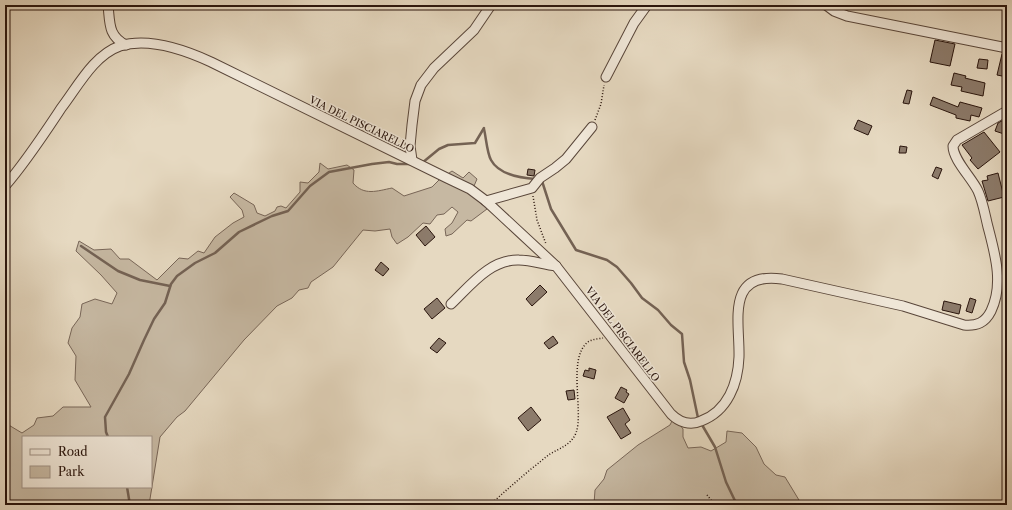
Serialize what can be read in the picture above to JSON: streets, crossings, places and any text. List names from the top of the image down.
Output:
{
  "streets": {
    "street": ["VIA DEL PISCIARELLO"]
  },
  "legend": ["Road", "Park"]
}
